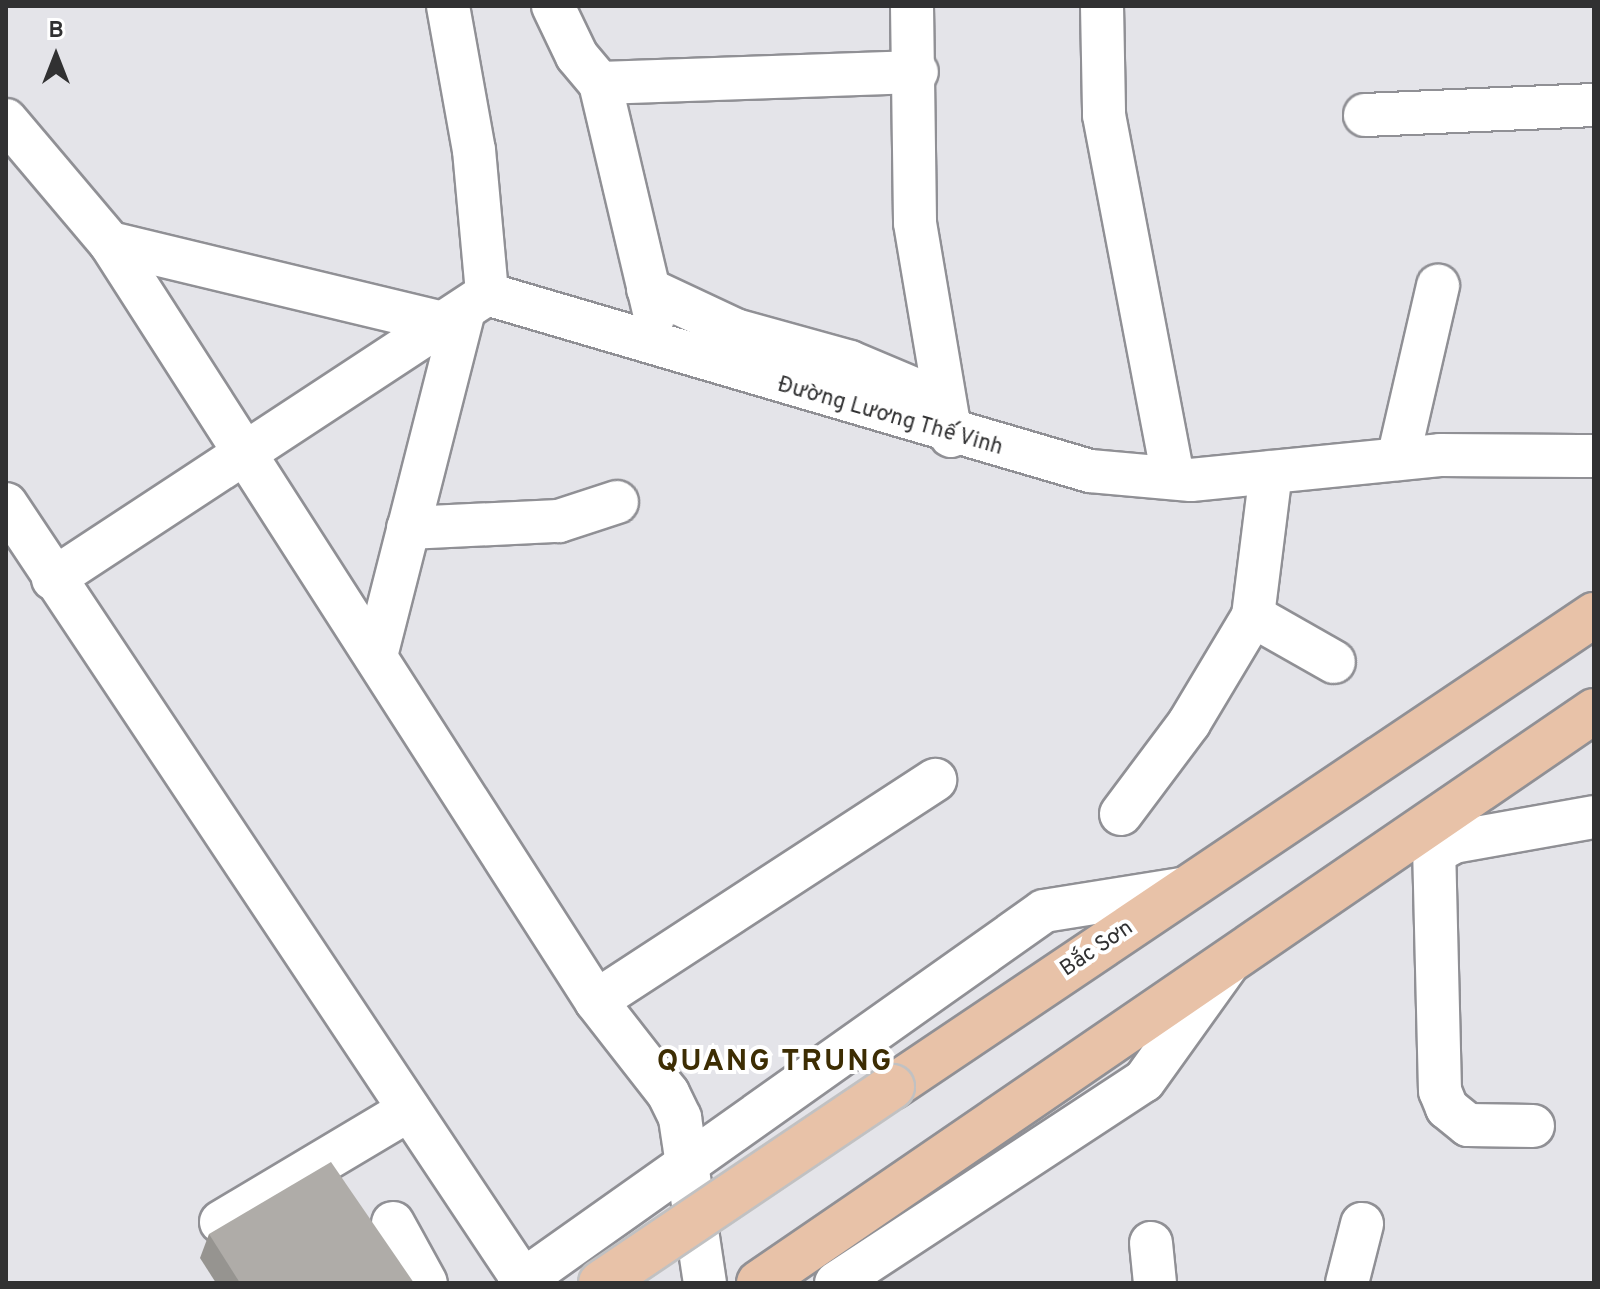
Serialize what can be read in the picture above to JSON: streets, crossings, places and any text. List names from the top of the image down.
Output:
{
  "streets": {
    "main road": ["Bắc Sơn"],
    "street": ["Đường Lương Thế Vinh"]
  },
  "districts": ["QUANG TRUNG"],
  "north": "top"
}
